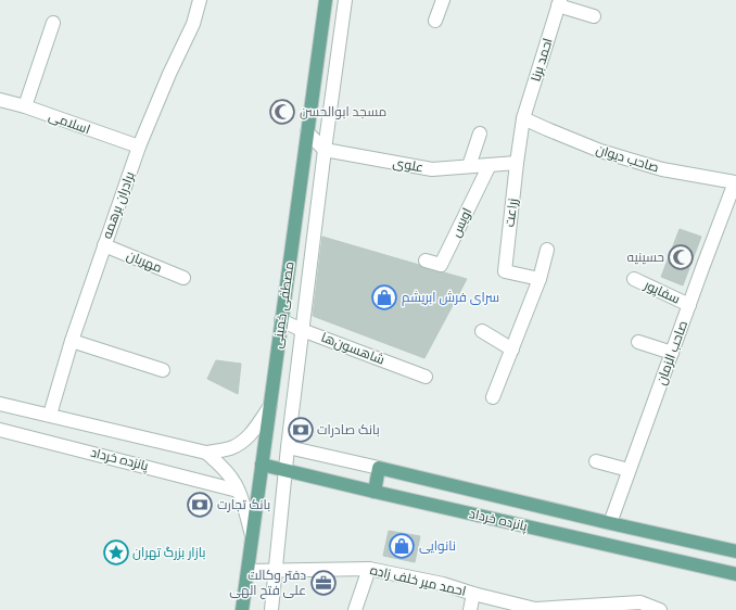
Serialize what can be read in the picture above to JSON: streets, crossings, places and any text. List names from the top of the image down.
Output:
{
  "streets": {
    "main road": ["مصطفی خمینی", "پانزده خرداد"],
    "street": [
      "احمد برنا",
      "اسلامی",
      "صاحب دیوان",
      "علوی",
      "برادران برهمه",
      "زراعت",
      "اویس",
      "مهربان",
      "سفاپور",
      "شاهسون‌ها",
      "صاحب الزمان",
      "احمد میر خلف زاده"
    ]
  },
  "crossings": [
    ["احمد برنا", "صاحب دیوان"],
    ["احمد برنا", "زراعت"],
    ["اسلامی", "برادران برهمه"],
    ["صاحب دیوان", "زراعت"],
    ["صاحب دیوان", "صاحب الزمان"],
    ["علوی", "زراعت"],
    ["علوی", "اویس"],
    ["برادران برهمه", "مهربان"],
    ["برادران برهمه", "پانزده خرداد"],
    ["سفاپور", "صاحب الزمان"],
    ["مصطفی خمینی", "شاهسون‌ها"],
    ["مصطفی خمینی", "پانزده خرداد"],
    ["مصطفی خمینی", "احمد میر خلف زاده"],
    ["صاحب الزمان", "پانزده خرداد"]
  ],
  "places": {
    "mosque": ["مسجد ابوالحسن", "حسینیه"],
    "shop": ["سرای فرش ابریشم", "نانوایی"],
    "bank": ["بانک صادرات", "بانک تجارت"],
    "place": ["بازار بزرگ تهران"],
    "office": ["دفتر وکالت علی فتح الهی"]
  }
}
